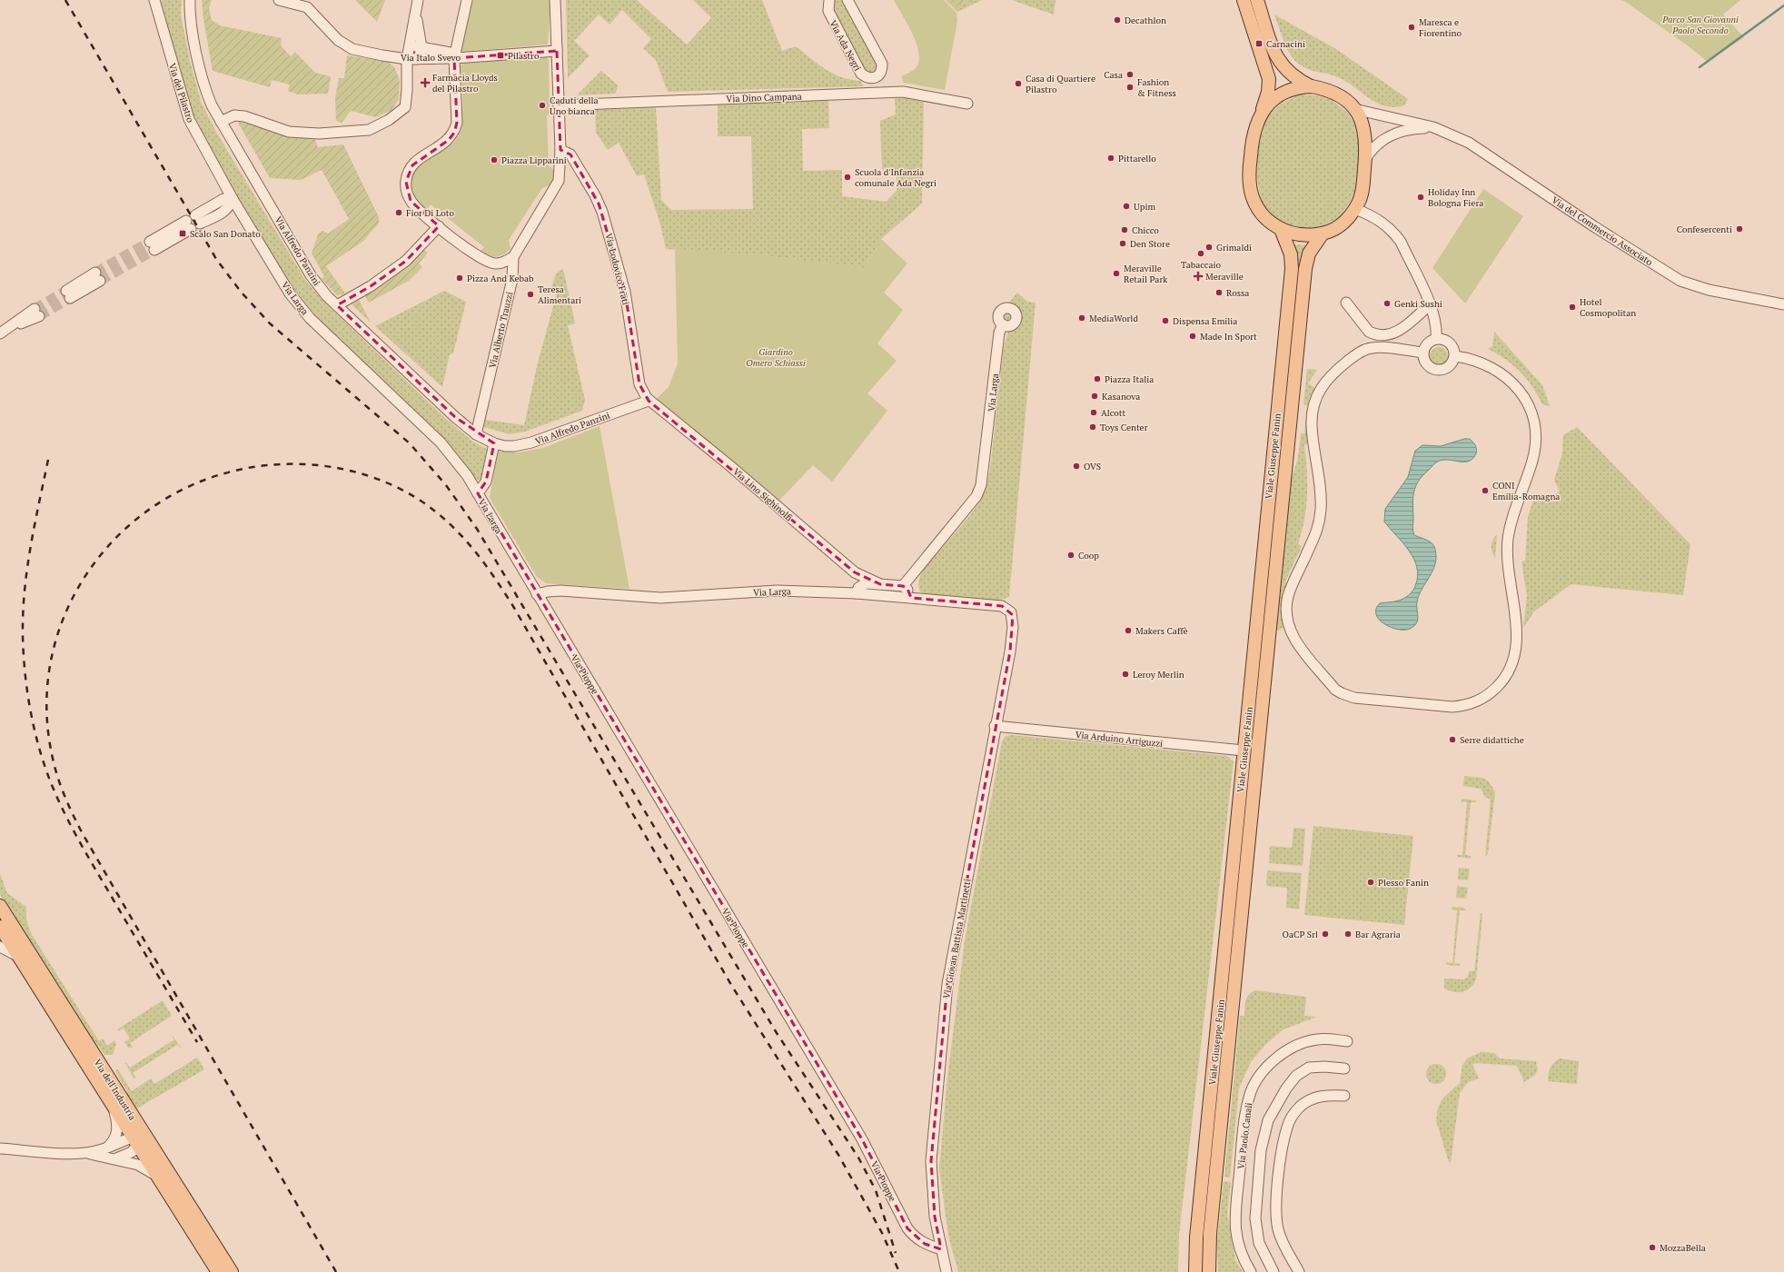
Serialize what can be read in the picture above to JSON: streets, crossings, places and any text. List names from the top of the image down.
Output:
{
  "streets": {
    "main road": ["Viale Giuseppe Fanin", "Via dell'Industria"],
    "street": [
      "Via Ada Negri",
      "Via Italo Svevo",
      "Via del Pilastro",
      "Via Dino Campana",
      "Via del Commercio Associato",
      "Via Alfredo Panzini",
      "Via Lodovico Frati",
      "Via Larga",
      "Via Alberto Trauzzi",
      "Via Lino Sighinolfi",
      "Via Pioppe",
      "Via Arduino Arriguzzi",
      "Via Giovan Battista Martinetti",
      "Via Paolo Canali"
    ]
  },
  "crossings": [
    ["Via Italo Svevo", "Via Alberto Trauzzi"],
    ["Via del Pilastro", "Via Larga"],
    ["Via Dino Campana", "Via Alberto Trauzzi"],
    ["Via Alfredo Panzini", "Via Lodovico Frati"],
    ["Via Alfredo Panzini", "Via Alberto Trauzzi"],
    ["Via Alfredo Panzini", "Via Lino Sighinolfi"],
    ["Via Lodovico Frati", "Via Alberto Trauzzi"],
    ["Via Lodovico Frati", "Via Lino Sighinolfi"],
    ["Via Larga", "Via Pioppe"],
    ["Via Larga", "Via Giovan Battista Martinetti"],
    ["Viale Giuseppe Fanin", "Via Arduino Arriguzzi"],
    ["Via Pioppe", "Via Giovan Battista Martinetti"],
    ["Via Arduino Arriguzzi", "Via Giovan Battista Martinetti"]
  ],
  "parks": ["Parco San Giovanni Paolo Secondo", "Giardino Omero Schiassi"],
  "places": {
    "other": [
      "Decathlon",
      "Maresca e Fiorentino",
      "Casa",
      "Casa di Quartiere Pilastro",
      "Fashion & Fitness",
      "Caduti della Uno bianca",
      "Pittarello",
      "Piazza Lipparini",
      "Scuola d'Infanzia comunale Ada Negri",
      "Holiday Inn Bologna Fiera",
      "Upim",
      "Fior Di Loto",
      "Confesercenti",
      "Chicco",
      "Den Store",
      "Grimaldi",
      "Tabaccaio",
      "Meraville Retail Park",
      "Pizza And Kebab",
      "Rossa",
      "Teresa Alimentari",
      "Genki Sushi",
      "Hotel Cosmopolitan",
      "MediaWorld",
      "Dispensa Emilia",
      "Made In Sport",
      "Piazza Italia",
      "Kasanova",
      "Alcott",
      "Toys Center",
      "OVS",
      "CONI Emilia-Romagna",
      "Coop",
      "Makers Caffè",
      "Leroy Merlin",
      "Serre didattiche",
      "Plesso Fanin",
      "OaCP Srl",
      "Bar Agraria",
      "MozzaBella"
    ],
    "transit": ["Carnacini", "Pilastro", "Scalo San Donato"],
    "health": ["Farmacia Lloyds del Pilastro", "Meraville"]
  }
}
